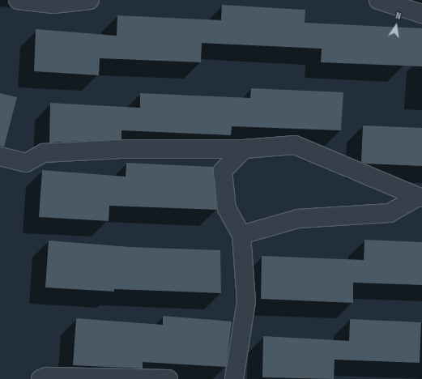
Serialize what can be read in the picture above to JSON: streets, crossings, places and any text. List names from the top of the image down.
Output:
{
  "north": "top"
}
